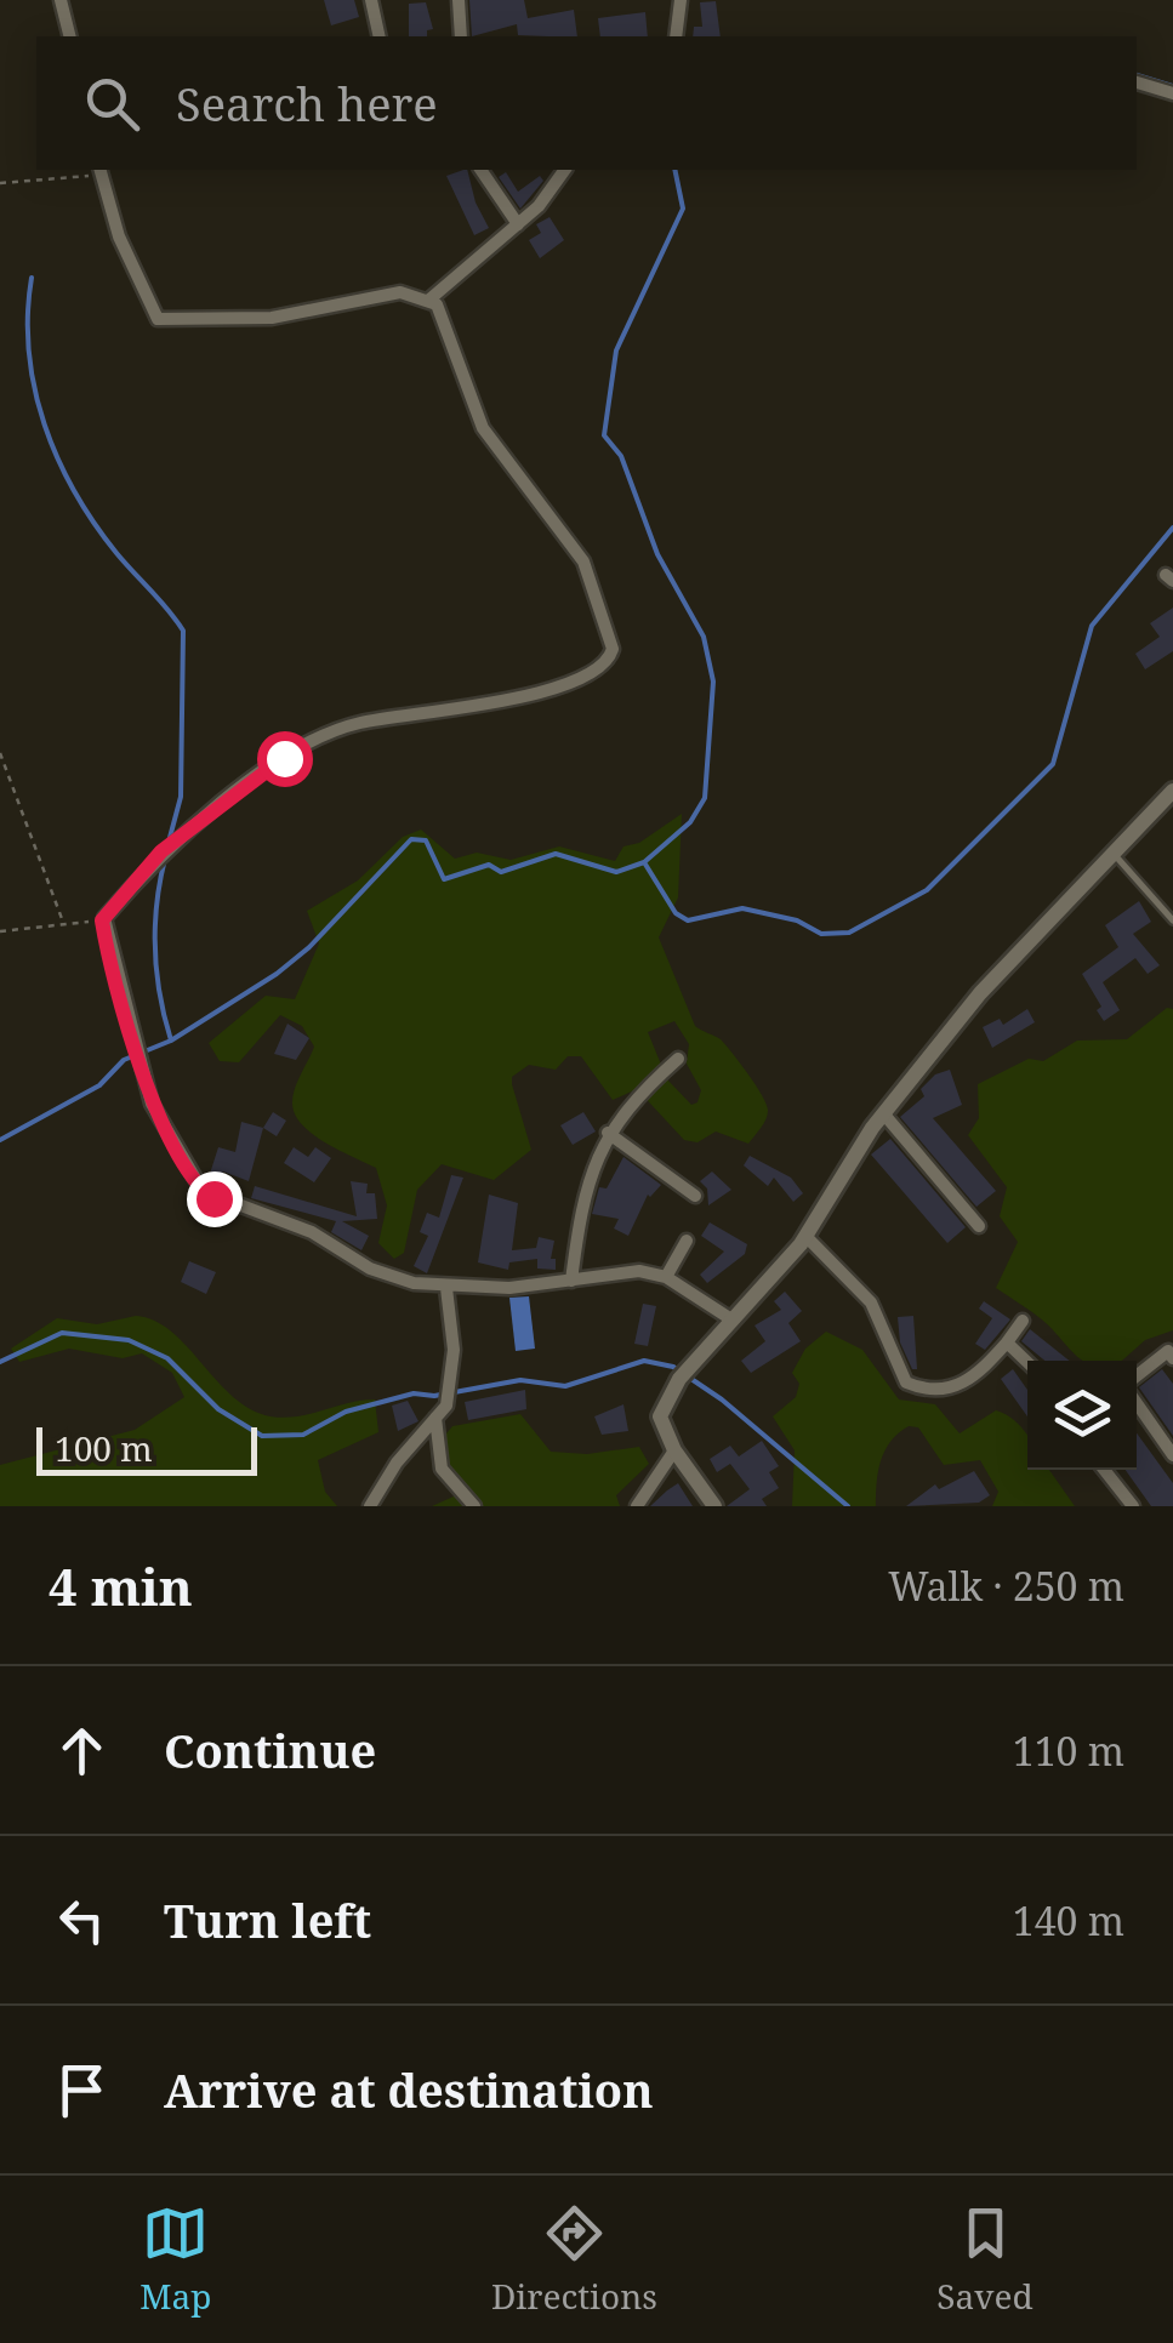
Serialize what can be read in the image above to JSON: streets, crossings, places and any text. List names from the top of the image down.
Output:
{
  "scale_bar": "100 m",
  "page": {
    "search": "Search here",
    "scale": "100 m",
    "heading": ["4 min", "Walk · 250 m"],
    "list": [
      ["Continue", "110 m"],
      ["Turn left", "140 m"],
      "Arrive at destination"
    ],
    "nav": ["Map", "Directions", "Saved"]
  }
}
